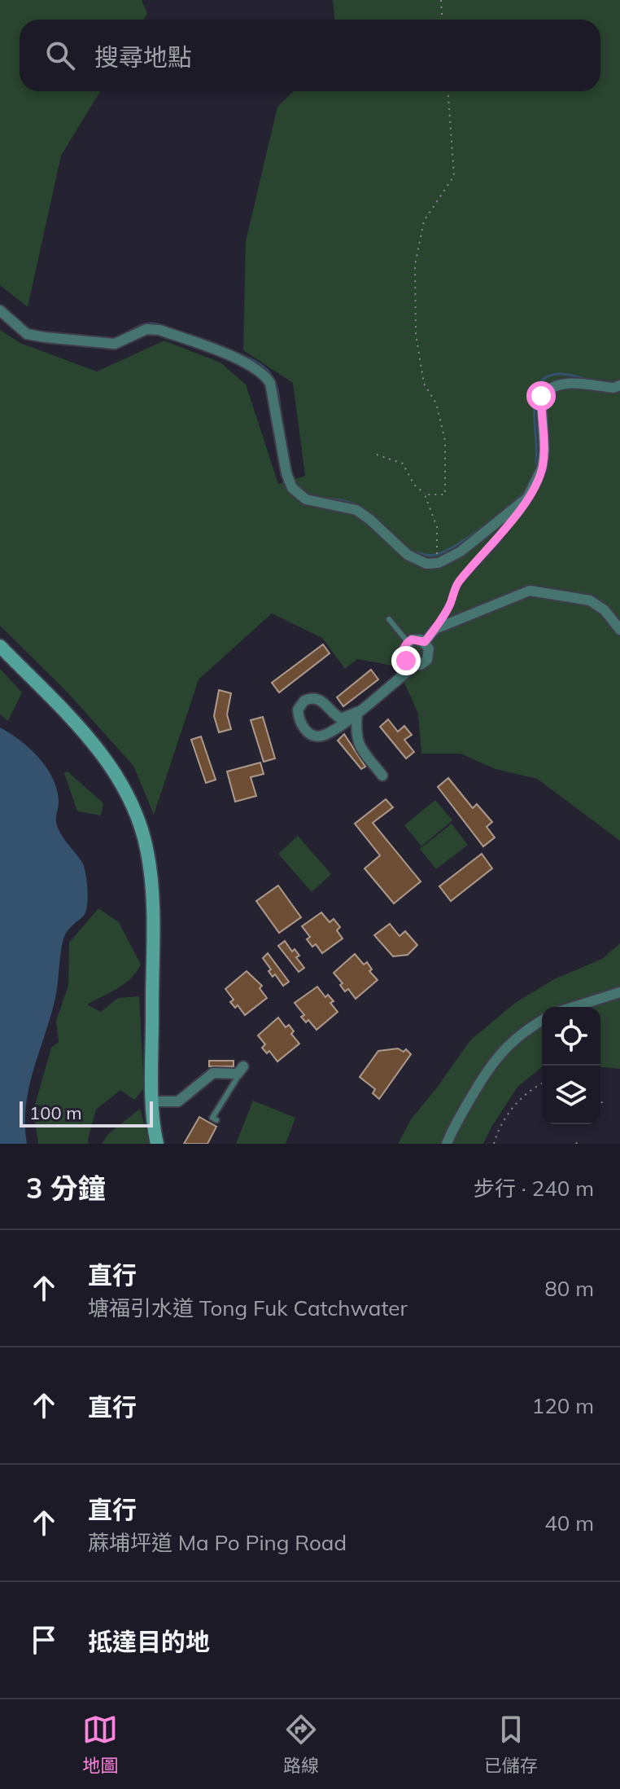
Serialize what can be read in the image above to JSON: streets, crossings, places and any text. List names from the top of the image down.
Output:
{
  "scale_bar": "100 m",
  "page": {
    "search": "搜尋地點",
    "scale": "100 m",
    "heading": ["3 分鐘", "步行 · 240 m"],
    "list": [
      ["直行", "塘福引水道 Tong Fuk Catchwater", "80 m"],
      ["直行", "120 m"],
      ["直行", "蔴埔坪道 Ma Po Ping Road", "40 m"],
      "抵達目的地"
    ],
    "nav": ["地圖", "路線", "已儲存"]
  }
}
